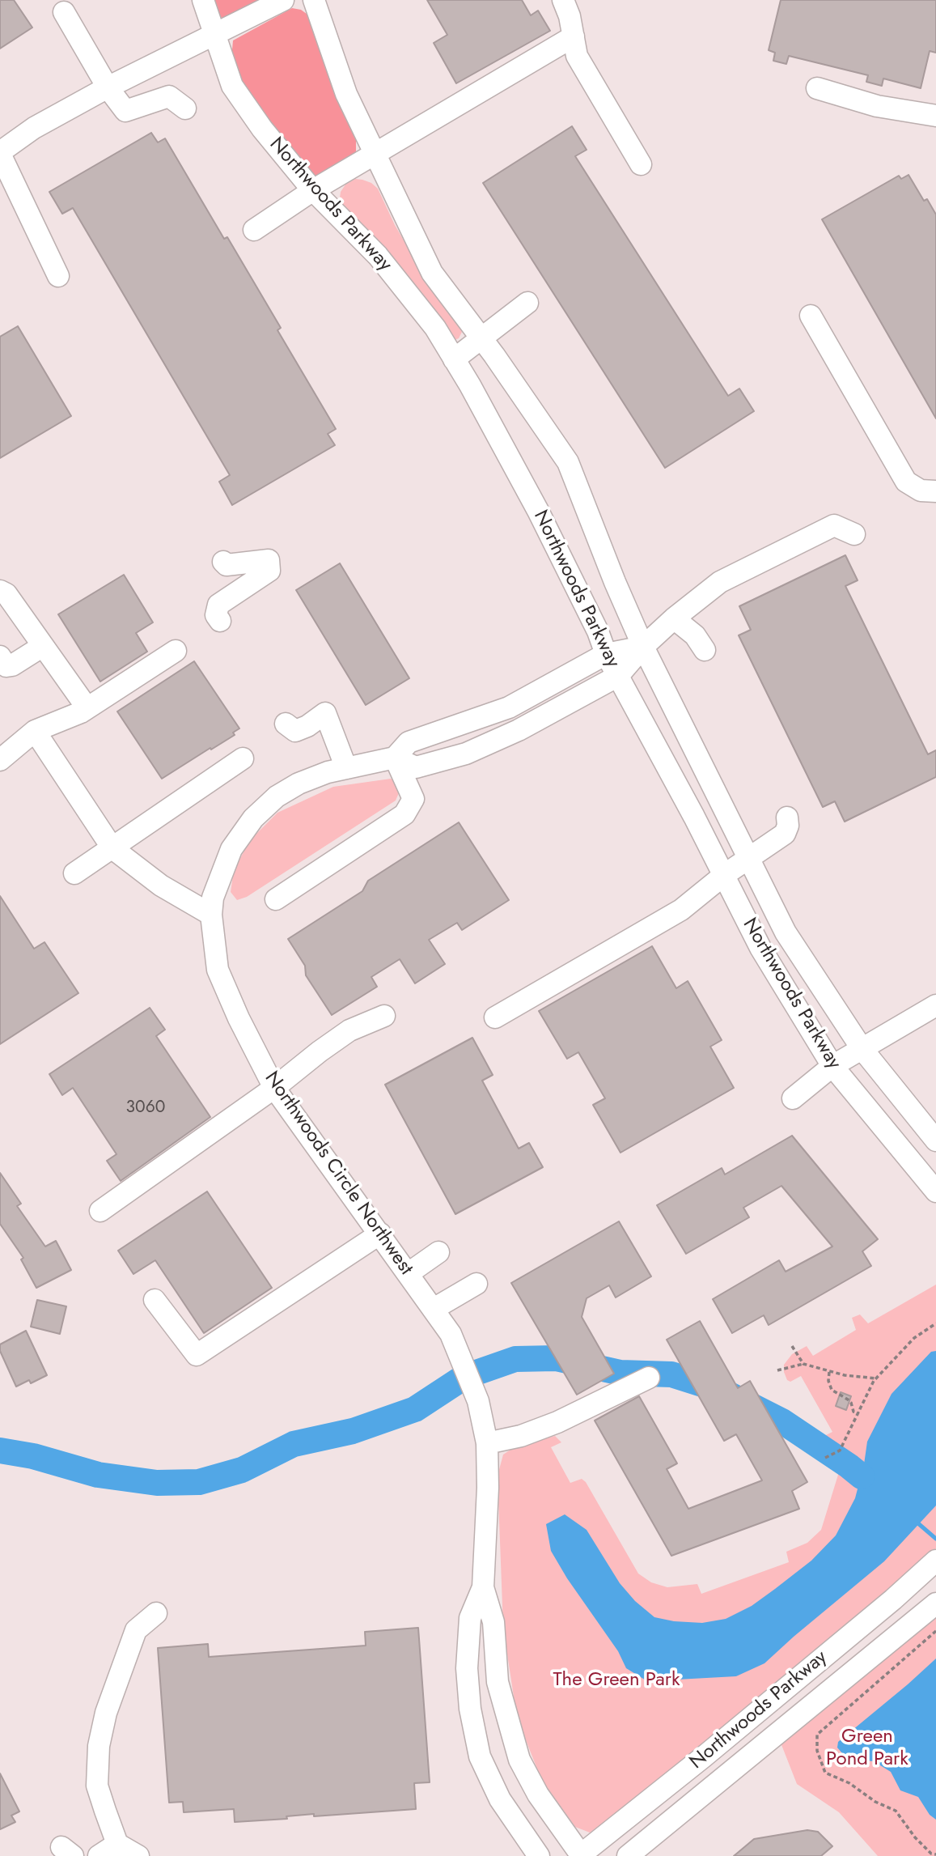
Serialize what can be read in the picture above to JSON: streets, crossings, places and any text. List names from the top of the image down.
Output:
{
  "streets": {
    "street": ["Northwoods Parkway", "Northwoods Circle Northwest"]
  },
  "crossings": [
    ["Northwoods Parkway", "Northwoods Circle Northwest"]
  ],
  "parks": ["The Green Park", "Green Pond Park"],
  "house_numbers": ["3060"]
}
